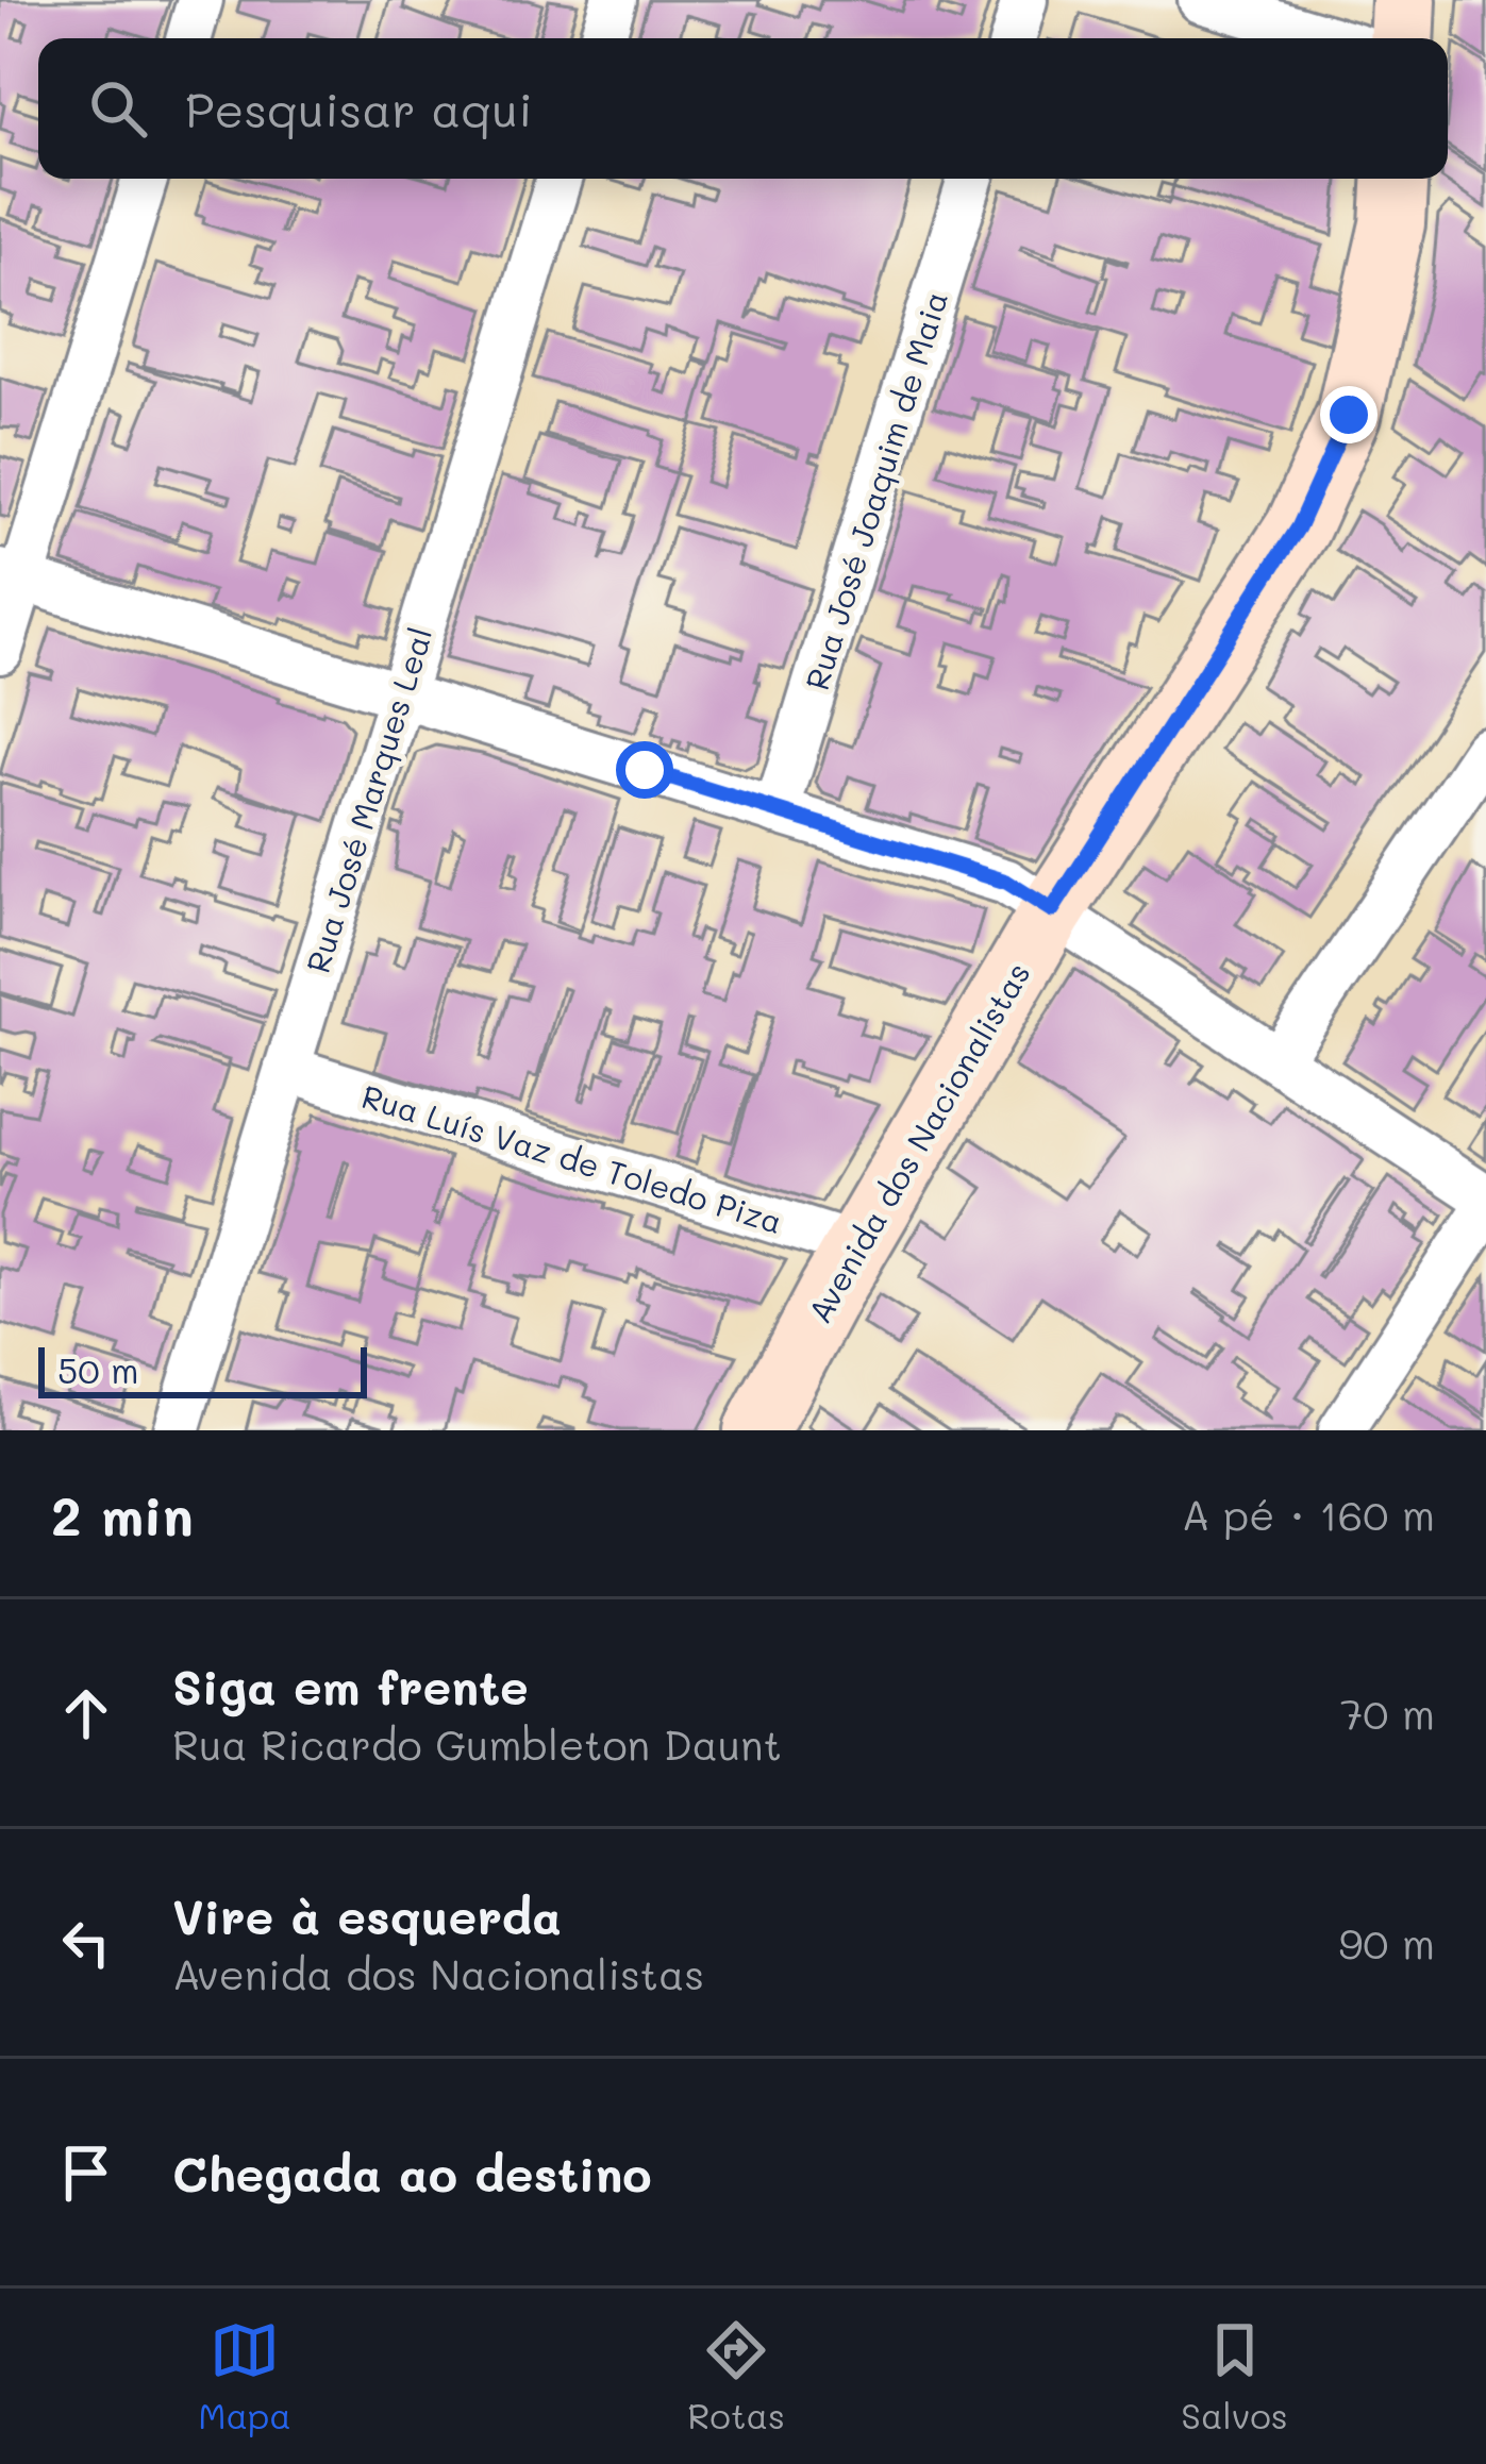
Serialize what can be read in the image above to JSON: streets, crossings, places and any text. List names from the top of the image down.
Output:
{
  "streets": {
    "main road": ["Avenida dos Nacionalistas"],
    "street": ["Rua José Joaquim de Maia", "Rua José Marques Leal", "Rua Luís Vaz de Toledo Piza"]
  },
  "crossings": [
    ["Rua José Marques Leal", "Rua Luís Vaz de Toledo Piza"],
    ["Avenida dos Nacionalistas", "Rua Luís Vaz de Toledo Piza"]
  ],
  "scale_bar": "50 m",
  "page": {
    "search": "Pesquisar aqui",
    "scale": "50 m",
    "heading": ["2 min", "A pé · 160 m"],
    "list": [
      ["Siga em frente", "Rua Ricardo Gumbleton Daunt", "70 m"],
      ["Vire à esquerda", "Avenida dos Nacionalistas", "90 m"],
      "Chegada ao destino"
    ],
    "nav": ["Mapa", "Rotas", "Salvos"]
  }
}
